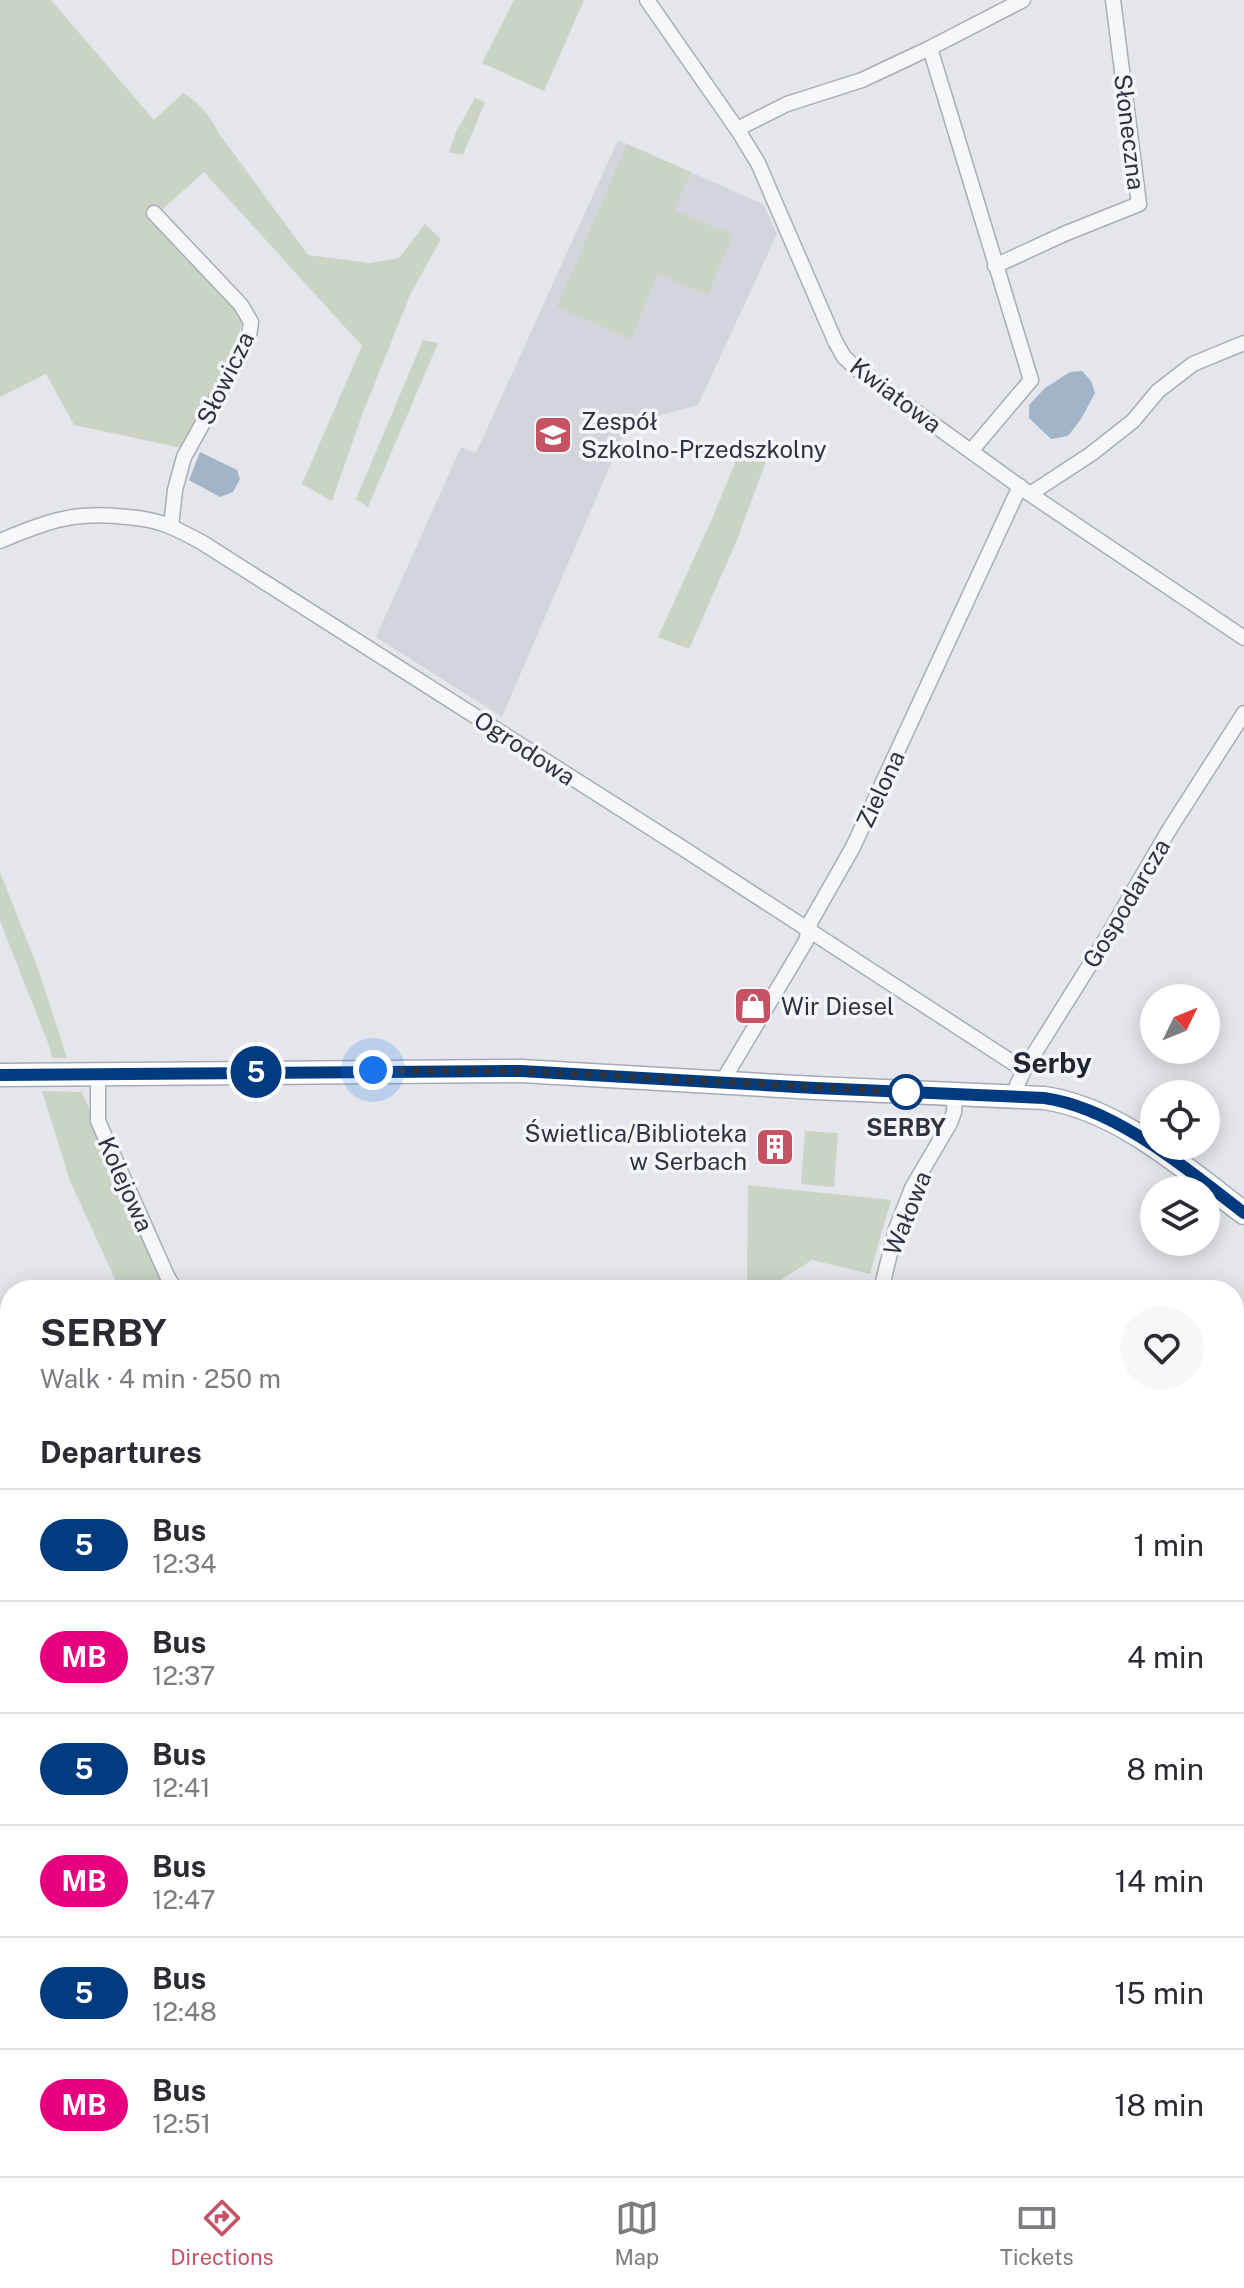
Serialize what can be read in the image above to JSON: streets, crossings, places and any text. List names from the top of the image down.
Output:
{
  "streets": {
    "street": [
      "Słoneczna",
      "Słowicza",
      "Kwiatowa",
      "Ogrodowa",
      "Zielona",
      "Gospodarcza",
      "Kolejowa",
      "Wałowa"
    ]
  },
  "crossings": [
    ["Słowicza", "Ogrodowa"],
    ["Kwiatowa", "Zielona"],
    ["Ogrodowa", "Zielona"],
    ["Ogrodowa", "Gospodarcza"]
  ],
  "districts": ["Serby"],
  "places": {
    "school or university": ["Zespół Szkolno-Przedszkolny"],
    "shop": ["Wir Diesel"],
    "other": ["SERBY"],
    "building": ["Świetlica/Biblioteka w Serbach"]
  },
  "lines": ["bus line 5"],
  "north": "top right",
  "page": {
    "on_map": "5",
    "heading": [
      ["SERBY", "Walk · 4 min · 250 m"],
      "Departures"
    ],
    "list": [
      {
        "mark": "5",
        "name": "Bus",
        "note": "12:34",
        "value": "1 min"
      },
      {
        "mark": "MB",
        "name": "Bus",
        "note": "12:37",
        "value": "4 min"
      },
      {
        "mark": "5",
        "name": "Bus",
        "note": "12:41",
        "value": "8 min"
      },
      {
        "mark": "MB",
        "name": "Bus",
        "note": "12:47",
        "value": "14 min"
      },
      {
        "mark": "5",
        "name": "Bus",
        "note": "12:48",
        "value": "15 min"
      },
      {
        "mark": "MB",
        "name": "Bus",
        "note": "12:51",
        "value": "18 min"
      }
    ],
    "tabs": ["Directions", "Map", "Tickets"]
  }
}
